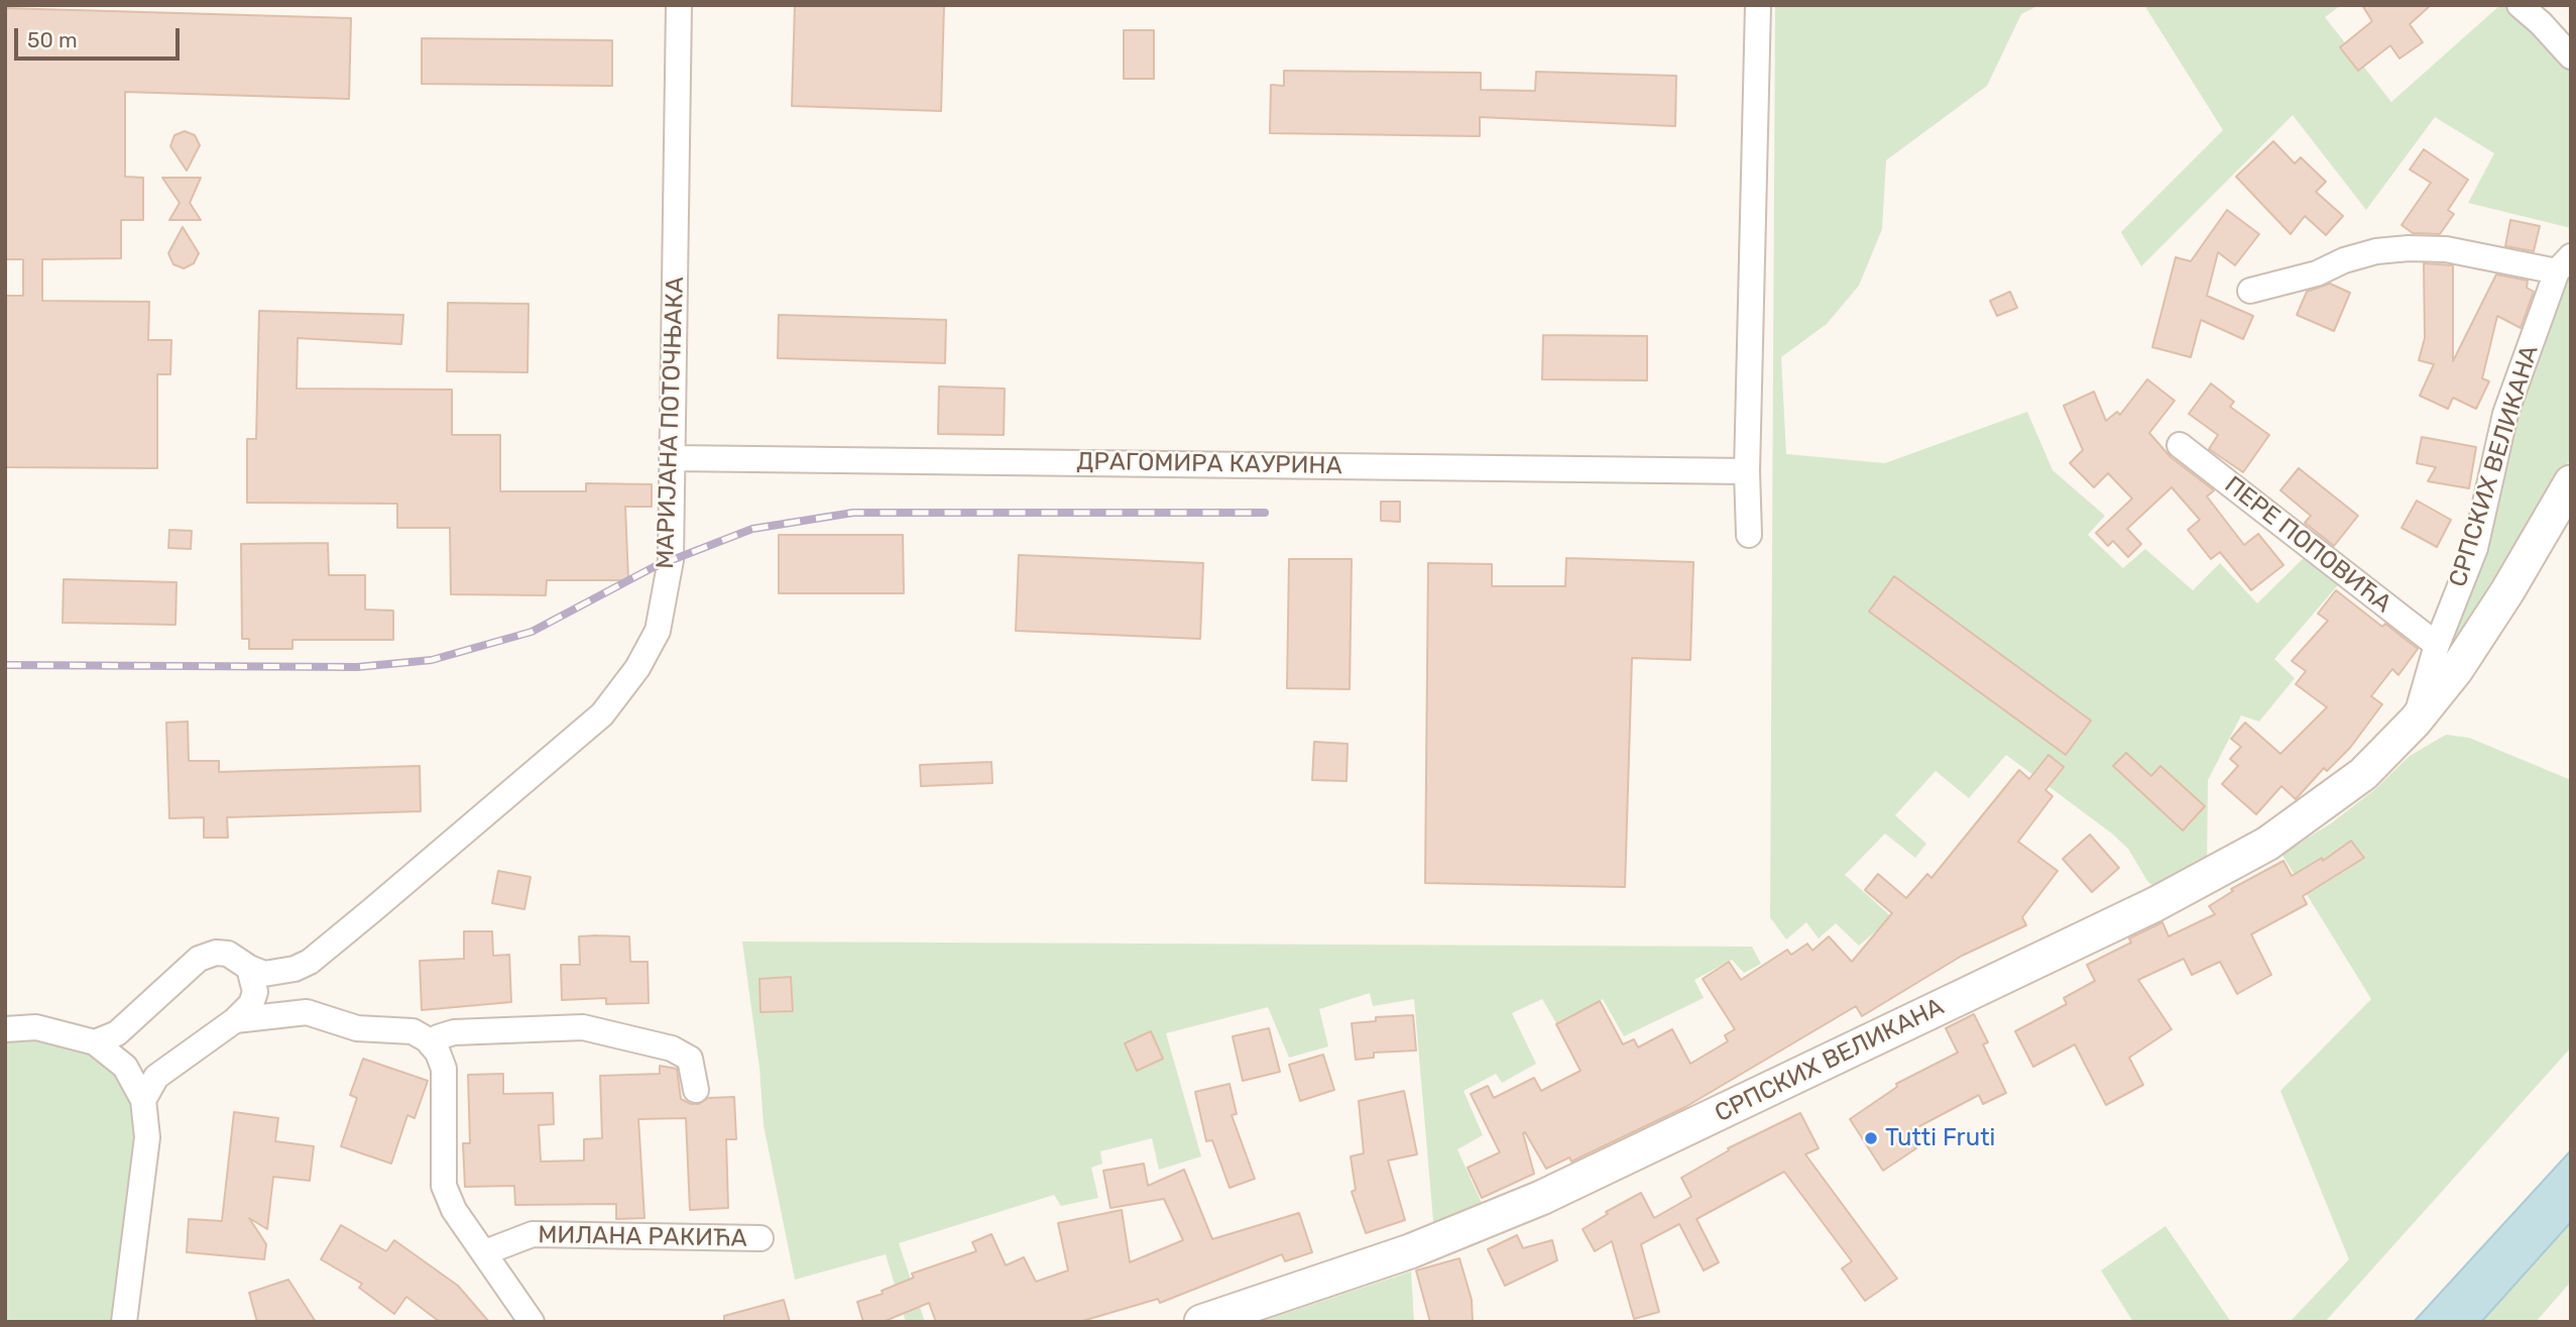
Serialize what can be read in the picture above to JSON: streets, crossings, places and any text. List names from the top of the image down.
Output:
{
  "streets": {
    "main road": ["СРПСКИХ ВЕЛИКАНА"],
    "street": [
      "МАРИЈАНА ПОТОЧЊАКА",
      "ДРАГОМИРА КАУРИНА",
      "ПЕРЕ ПОПОВИЋА",
      "МИЛАНА РАКИЋА"
    ]
  },
  "crossings": [
    ["МАРИЈАНА ПОТОЧЊАКА", "ДРАГОМИРА КАУРИНА"],
    ["СРПСКИХ ВЕЛИКАНА", "ПЕРЕ ПОПОВИЋА"]
  ],
  "places": ["Tutti Fruti"],
  "scale_bar": "50 m"
}
